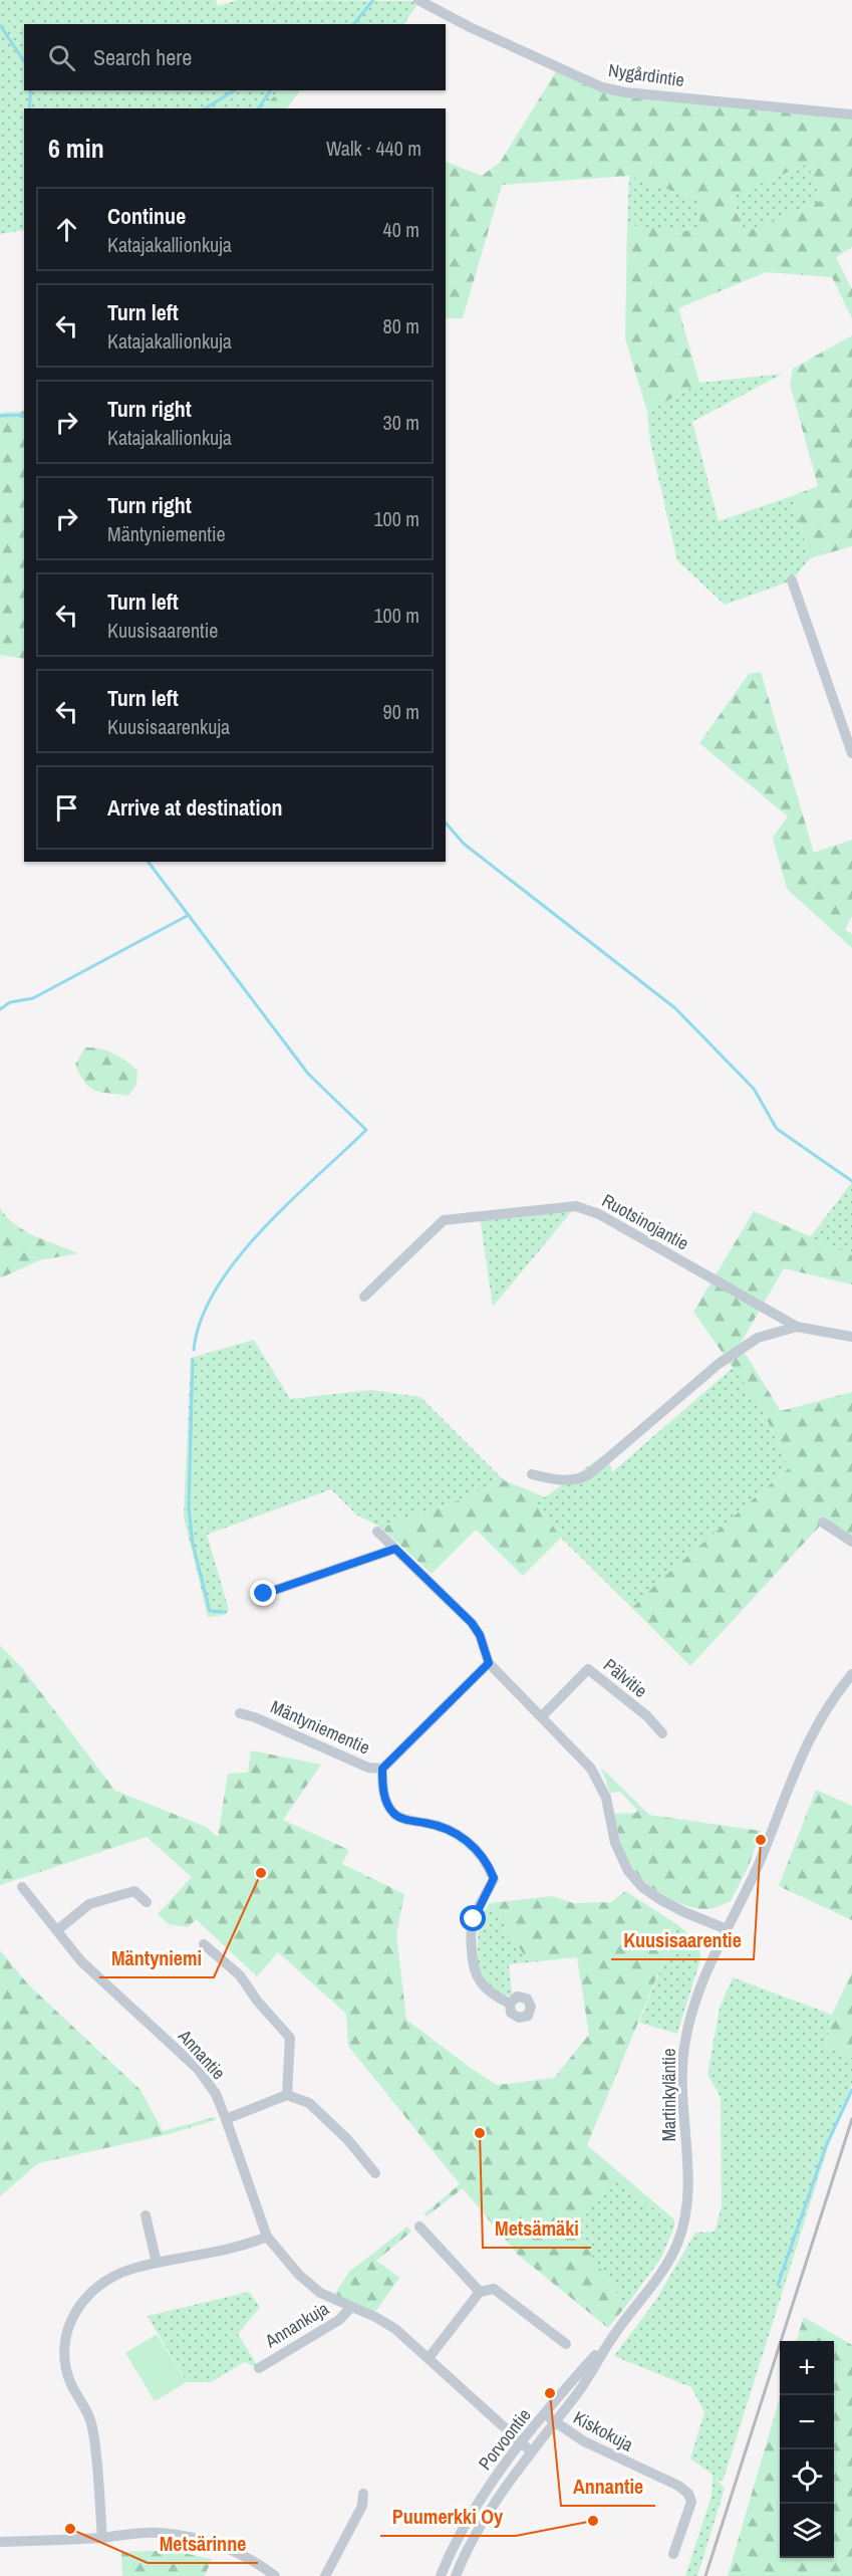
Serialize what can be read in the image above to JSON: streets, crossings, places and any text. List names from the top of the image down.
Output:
{
  "streets": {
    "street": [
      "Nygårdintie",
      "Ruotsinojantie",
      "Pälvitie",
      "Mäntyniementie",
      "Annantie",
      "Martinkyläntie",
      "Annankuja",
      "Kiskokuja",
      "Porvoontie"
    ]
  },
  "crossings": [
    ["Annantie", "Annankuja"],
    ["Annantie", "Porvoontie"],
    ["Martinkyläntie", "Porvoontie"],
    ["Kiskokuja", "Porvoontie"]
  ],
  "places": [
    "Kuusisaarentie",
    "Mäntyniemi",
    "Metsämäki",
    "Annantie",
    "Puumerkki Oy",
    "Metsärinne"
  ],
  "page": {
    "search": "Search here",
    "heading": ["6 min", "Walk · 440 m"],
    "list": [
      ["Continue", "Katajakallionkuja", "40 m"],
      ["Turn left", "Katajakallionkuja", "80 m"],
      ["Turn right", "Katajakallionkuja", "30 m"],
      ["Turn right", "Mäntyniementie", "100 m"],
      ["Turn left", "Kuusisaarentie", "100 m"],
      ["Turn left", "Kuusisaarenkuja", "90 m"],
      "Arrive at destination"
    ],
    "map_buttons": ["+", "−"]
  }
}
